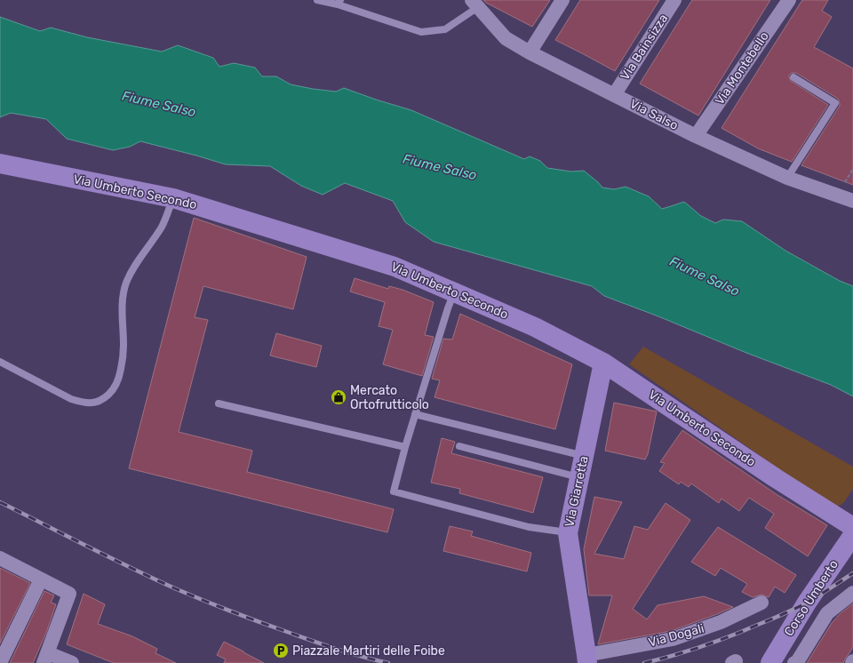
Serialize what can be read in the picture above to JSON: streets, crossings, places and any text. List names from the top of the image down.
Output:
{
  "streets": {
    "main road": ["Via Umberto Secondo", "Via Giarretta", "Corso Umberto"],
    "street": [
      "Via Bainsizza",
      "Via Montebello",
      "Via Salso",
      "Via Dogali"
    ]
  },
  "crossings": [
    ["Via Bainsizza", "Via Salso"],
    ["Via Montebello", "Via Salso"],
    ["Via Umberto Secondo", "Via Giarretta"],
    ["Via Giarretta", "Via Dogali"]
  ],
  "water": ["Fiume Salso"],
  "places": {
    "shop": ["Mercato Ortofrutticolo"],
    "parking": ["Piazzale Martiri delle Foibe"]
  }
}
